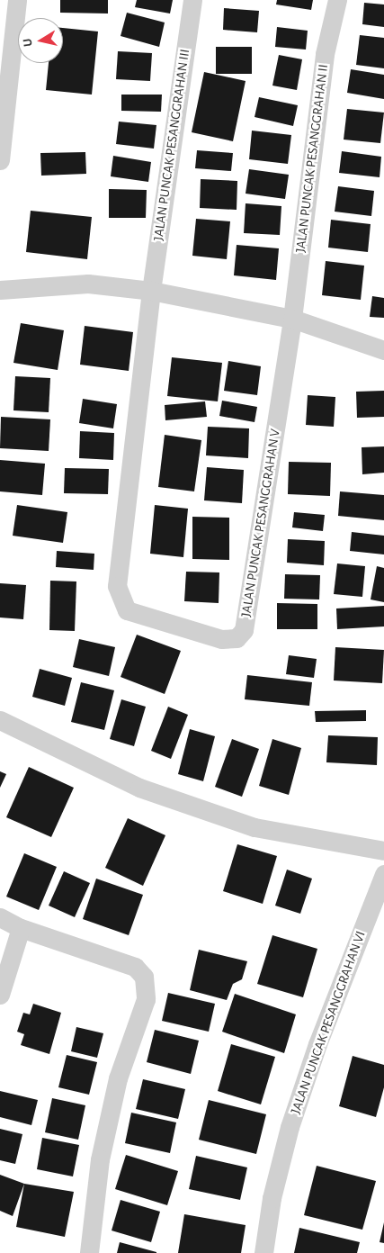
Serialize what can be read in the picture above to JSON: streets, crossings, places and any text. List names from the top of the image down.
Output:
{
  "streets": {
    "street": [
      "JALAN PUNCAK PESANGGRAHAN III",
      "JALAN PUNCAK PESANGGRAHAN II",
      "JALAN PUNCAK PESANGGRAHAN V",
      "JALAN PUNCAK PESANGGRAHAN VI"
    ]
  },
  "crossings": [
    ["JALAN PUNCAK PESANGGRAHAN III", "JALAN PUNCAK PESANGGRAHAN V"],
    ["JALAN PUNCAK PESANGGRAHAN II", "JALAN PUNCAK PESANGGRAHAN V"]
  ],
  "north": "left"
}
